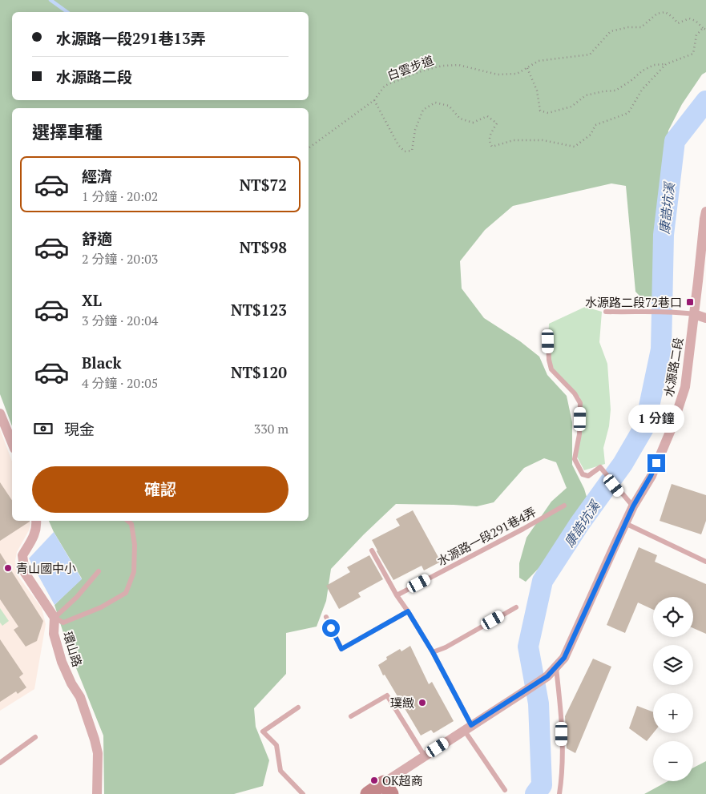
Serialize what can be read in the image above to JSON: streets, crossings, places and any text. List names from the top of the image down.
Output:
{
  "streets": {
    "street": ["水源路二段", "環山路"],
    "lane": ["水源路一段291巷4弄"],
    "path": ["白雲步道"]
  },
  "water": ["康誥坑溪"],
  "places": {
    "transit": ["水源路二段72巷口"],
    "other": ["青山國中小", "璞緻", "OK超商"]
  },
  "page": {
    "banner": ["水源路一段291巷13弄", "水源路二段"],
    "heading": "選擇車種",
    "list": [
      {
        "name": "經濟",
        "note": "1 分鐘 · 20:02",
        "value": "NT$72"
      },
      {
        "name": "舒適",
        "note": "2 分鐘 · 20:03",
        "value": "NT$98"
      },
      {
        "name": "XL",
        "note": "3 分鐘 · 20:04",
        "value": "NT$123"
      },
      {
        "name": "Black",
        "note": "4 分鐘 · 20:05",
        "value": "NT$120"
      }
    ],
    "bubble": "1 分鐘",
    "pay": ["現金", "330 m"],
    "buttons": "確認",
    "map_buttons": ["+", "−"]
  }
}
